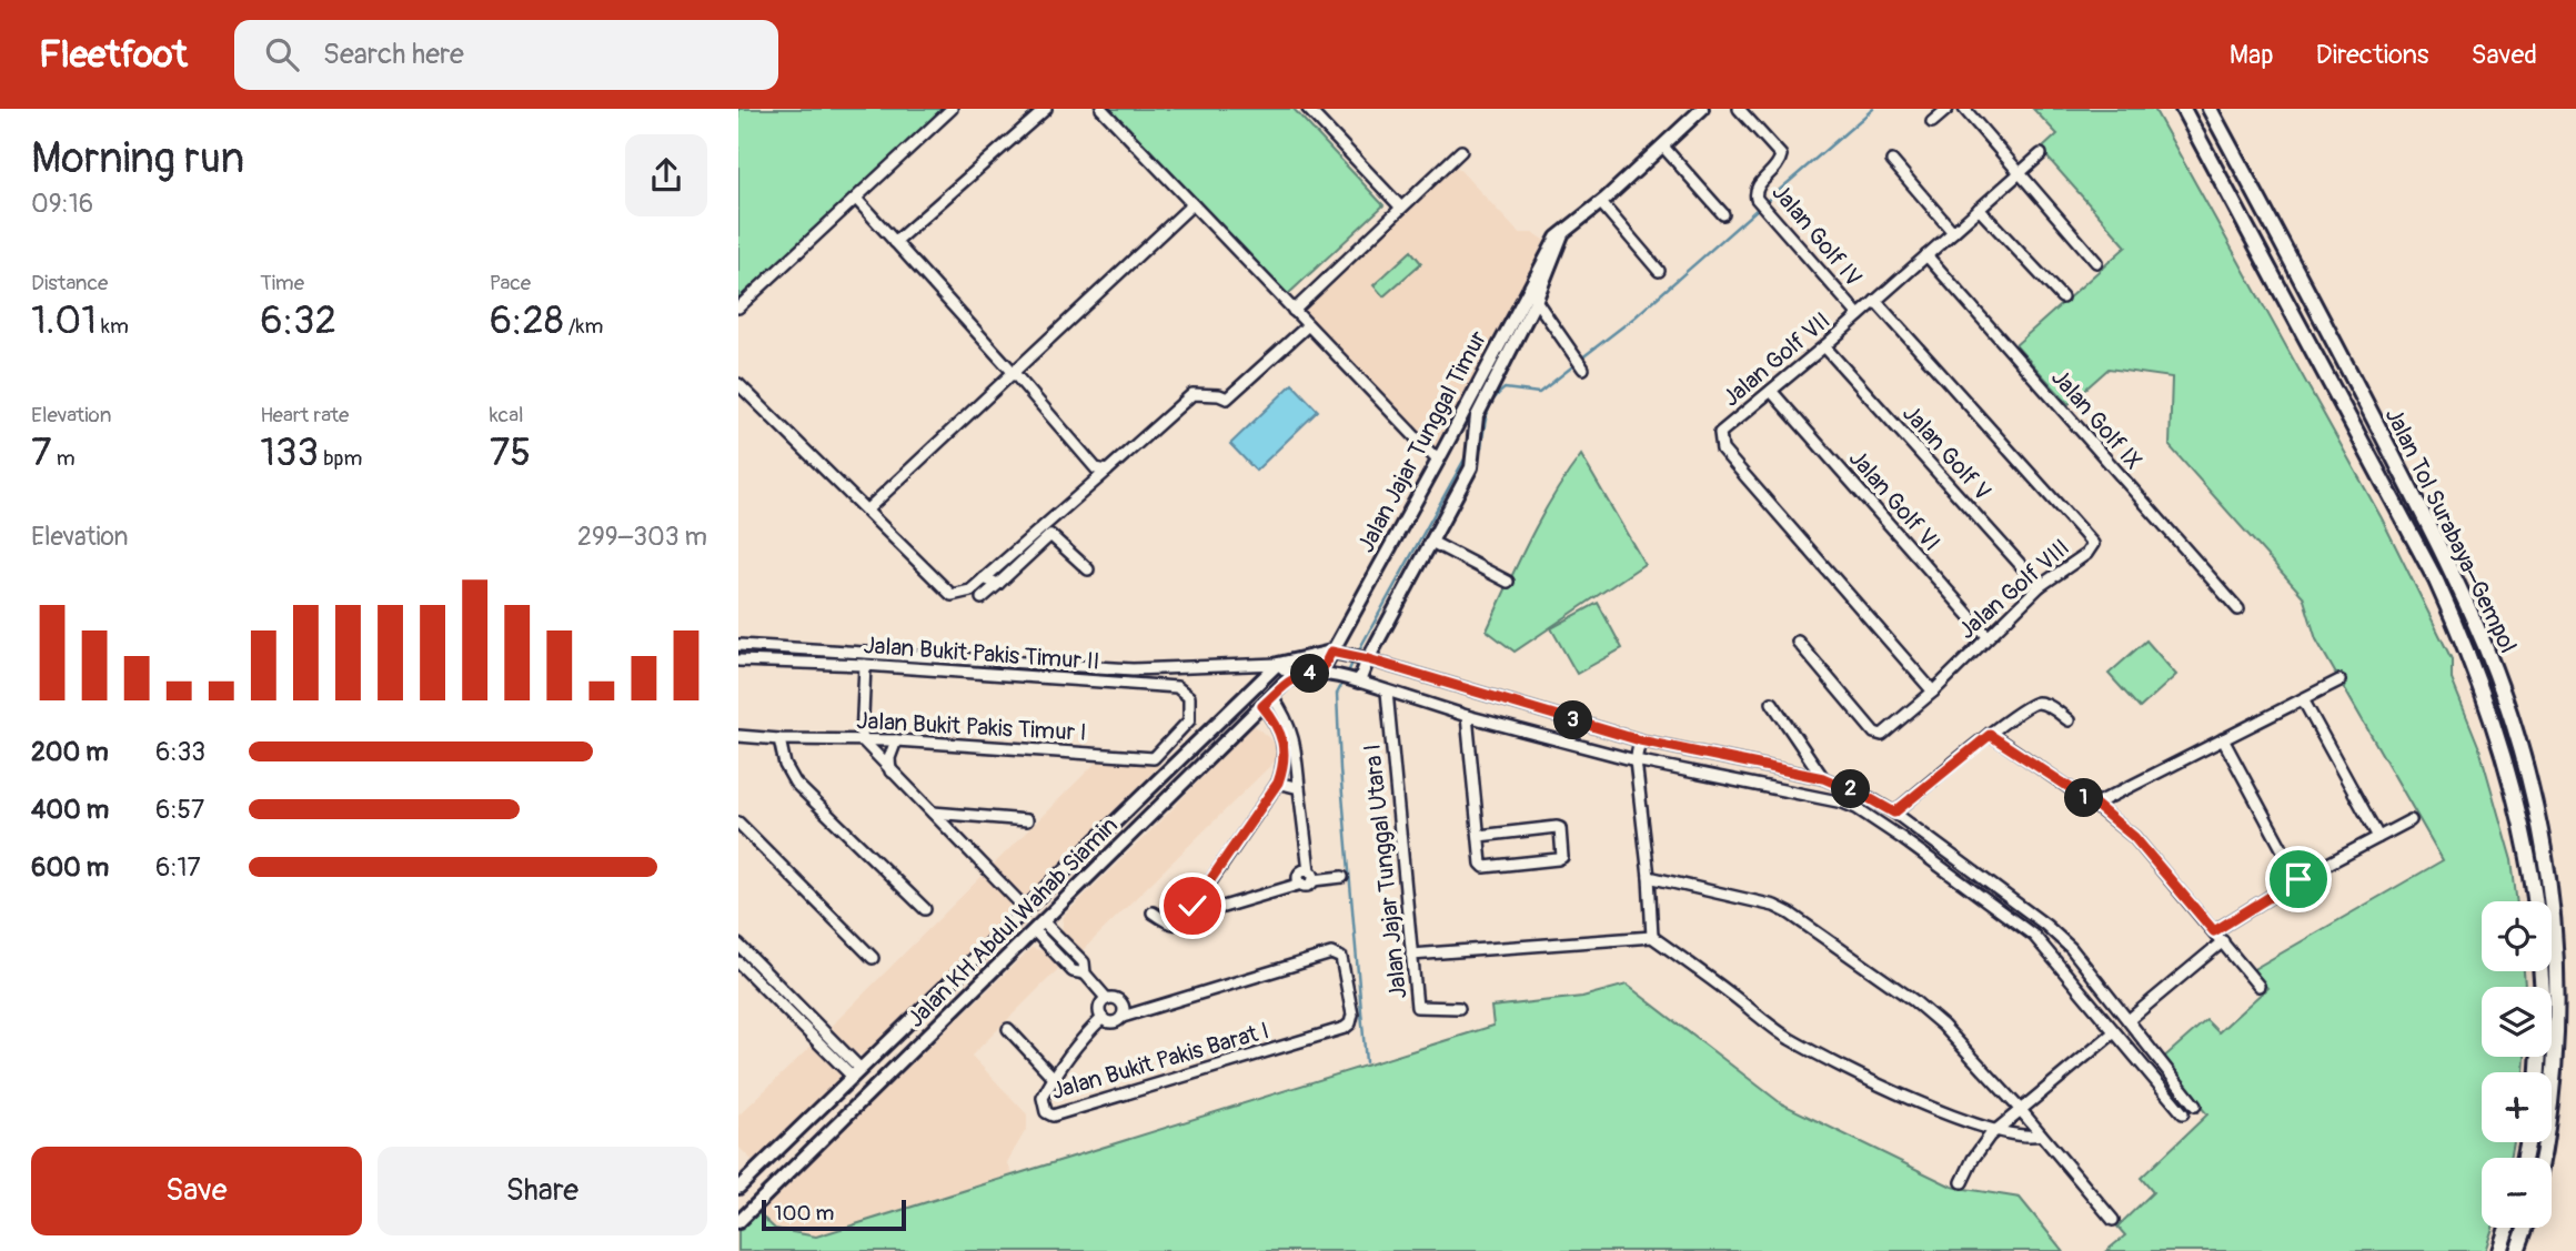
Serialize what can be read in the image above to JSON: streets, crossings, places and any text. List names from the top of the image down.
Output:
{
  "streets": {
    "highway": ["Jalan Tol Surabaya–Gempol"],
    "main road": ["Jalan Jajar Tunggal Timur", "Jalan KH Abdul Wahab Siamin"],
    "street": [
      "Jalan Golf IV",
      "Jalan Golf VII",
      "Jalan Golf IX",
      "Jalan Golf V",
      "Jalan Golf VI",
      "Jalan Golf VIII",
      "Jalan Bukit Pakis Timur II",
      "Jalan Bukit Pakis Timur I",
      "Jalan Jajar Tunggal Utara I",
      "Jalan Bukit Pakis Barat I"
    ]
  },
  "crossings": [
    ["Jalan Golf IV", "Jalan Golf VII"],
    ["Jalan Golf VII", "Jalan Golf IX"],
    ["Jalan Golf VII", "Jalan Golf V"],
    ["Jalan Golf VII", "Jalan Golf VI"],
    ["Jalan Golf VII", "Jalan Golf VIII"],
    ["Jalan Golf V", "Jalan Golf VIII"],
    ["Jalan Golf VI", "Jalan Golf VIII"],
    ["Jalan Bukit Pakis Timur II", "Jalan Bukit Pakis Timur I"]
  ],
  "scale_bar": "100 m",
  "page": {
    "header": "Fleetfoot",
    "search": "Search here",
    "nav": ["Map", "Directions", "Saved"],
    "heading": ["Morning run", "09:16"],
    "stats": [
      ["Distance", "1.01 km"],
      ["Time", "6:32"],
      ["Pace", "6:28 /km"],
      ["Elevation", "7 m"],
      ["Heart rate", "133 bpm"],
      ["kcal", "75"]
    ],
    "chart": ["Elevation", "299–303 m"],
    "pins": [
      "4",
      "3",
      "2",
      "1"
    ],
    "list": [
      {
        "name": "200 m",
        "note": "6:33"
      },
      {
        "name": "400 m",
        "note": "6:57"
      },
      {
        "name": "600 m",
        "note": "6:17"
      }
    ],
    "map_buttons": ["+", "−"],
    "buttons": ["Save", "Share"],
    "scale": "100 m"
  }
}
